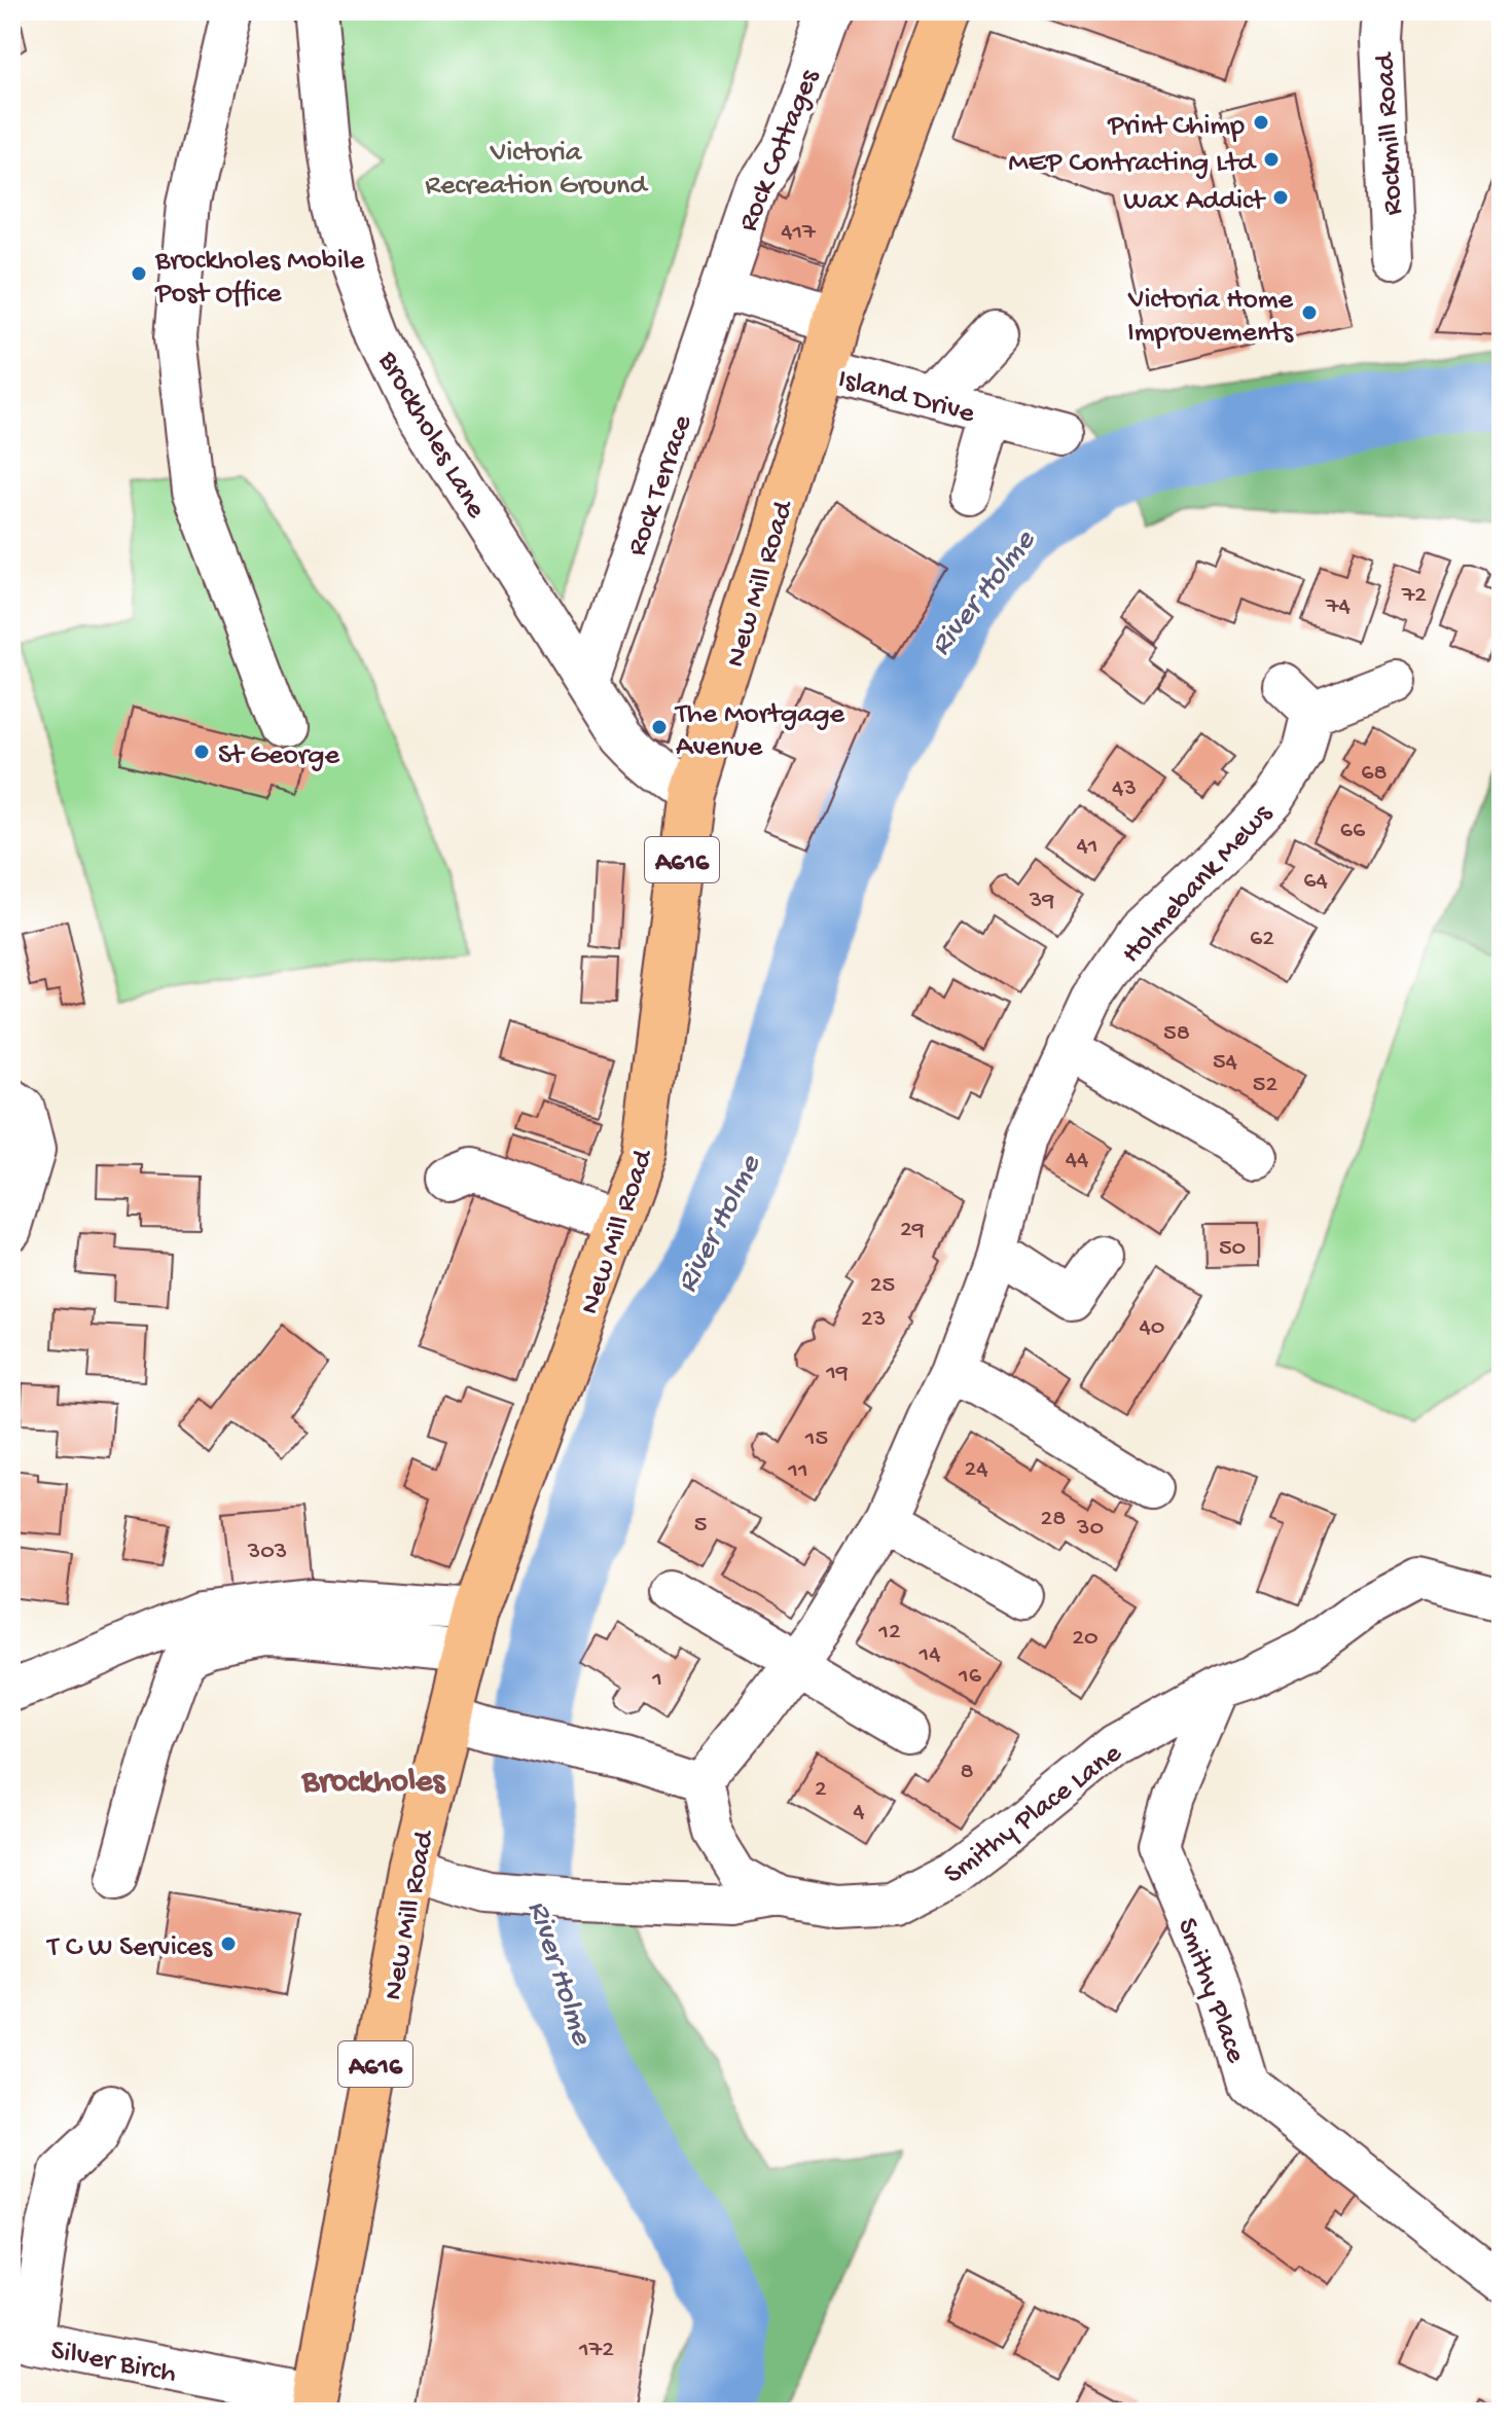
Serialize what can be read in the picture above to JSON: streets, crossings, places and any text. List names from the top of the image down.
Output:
{
  "streets": {
    "main road": ["New Mill Road", "A616"],
    "street": [
      "Rockmill Road",
      "Rock Cottages",
      "Island Drive",
      "Brockholes Lane",
      "Rock Terrace",
      "Holmebank Mews",
      "Smithy Place Lane",
      "Smithy Place",
      "Silver Birch"
    ]
  },
  "crossings": [
    ["Rock Cottages", "Rock Terrace"],
    ["Island Drive", "New Mill Road"],
    ["Brockholes Lane", "Rock Terrace"],
    ["Brockholes Lane", "New Mill Road"],
    ["New Mill Road", "Silver Birch"],
    ["Holmebank Mews", "Smithy Place Lane"],
    ["Smithy Place Lane", "Smithy Place"]
  ],
  "districts": ["Brockholes"],
  "water": ["River Holme"],
  "parks": ["Victoria Recreation Ground"],
  "places": [
    "Print Chimp",
    "MEP Contracting Ltd",
    "Wax Addict",
    "Brockholes Mobile Post Office",
    "Victoria Home Improvements",
    "The Mortgage Avenue",
    "St George",
    "T C W Services"
  ],
  "house_numbers": [
    "417",
    "72",
    "74",
    "68",
    "43",
    "66",
    "41",
    "64",
    "39",
    "62",
    "58",
    "54",
    "52",
    "44",
    "29",
    "50",
    "25",
    "23",
    "40",
    "19",
    "15",
    "24",
    "11",
    "28",
    "5",
    "30",
    "303",
    "12",
    "20",
    "14",
    "16",
    "1",
    "8",
    "2",
    "4",
    "172"
  ]
}
